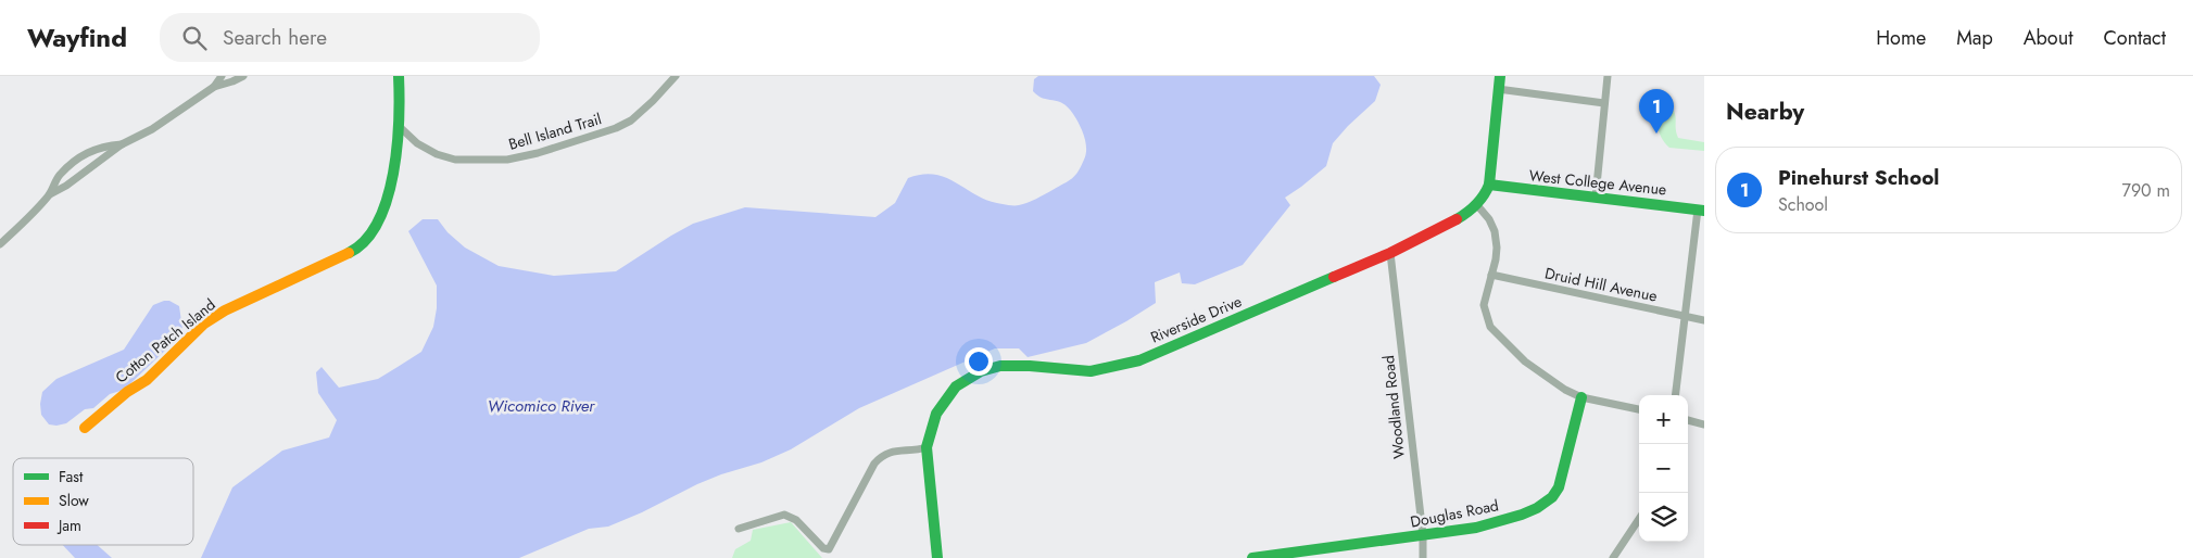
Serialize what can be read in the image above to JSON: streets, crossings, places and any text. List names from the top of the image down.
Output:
{
  "streets": {
    "street": [
      "Bell Island Trail",
      "West College Avenue",
      "Druid Hill Avenue",
      "Riverside Drive",
      "Cotton Patch Island",
      "Woodland Road",
      "Douglas Road"
    ]
  },
  "crossings": [
    ["Bell Island Trail", "Cotton Patch Island"],
    ["West College Avenue", "Riverside Drive"],
    ["Riverside Drive", "Woodland Road"],
    ["Woodland Road", "Douglas Road"]
  ],
  "water": ["Wicomico River"],
  "legend": ["Fast", "Slow", "Jam"],
  "page": {
    "header": "Wayfind",
    "search": "Search here",
    "nav": [
      "Home",
      "Map",
      "About",
      "Contact"
    ],
    "heading": "Nearby",
    "pins": "1",
    "list": [
      {
        "mark": "1",
        "name": "Pinehurst School",
        "note": "School",
        "value": "790 m"
      }
    ],
    "map_buttons": ["+", "−"]
  }
}
